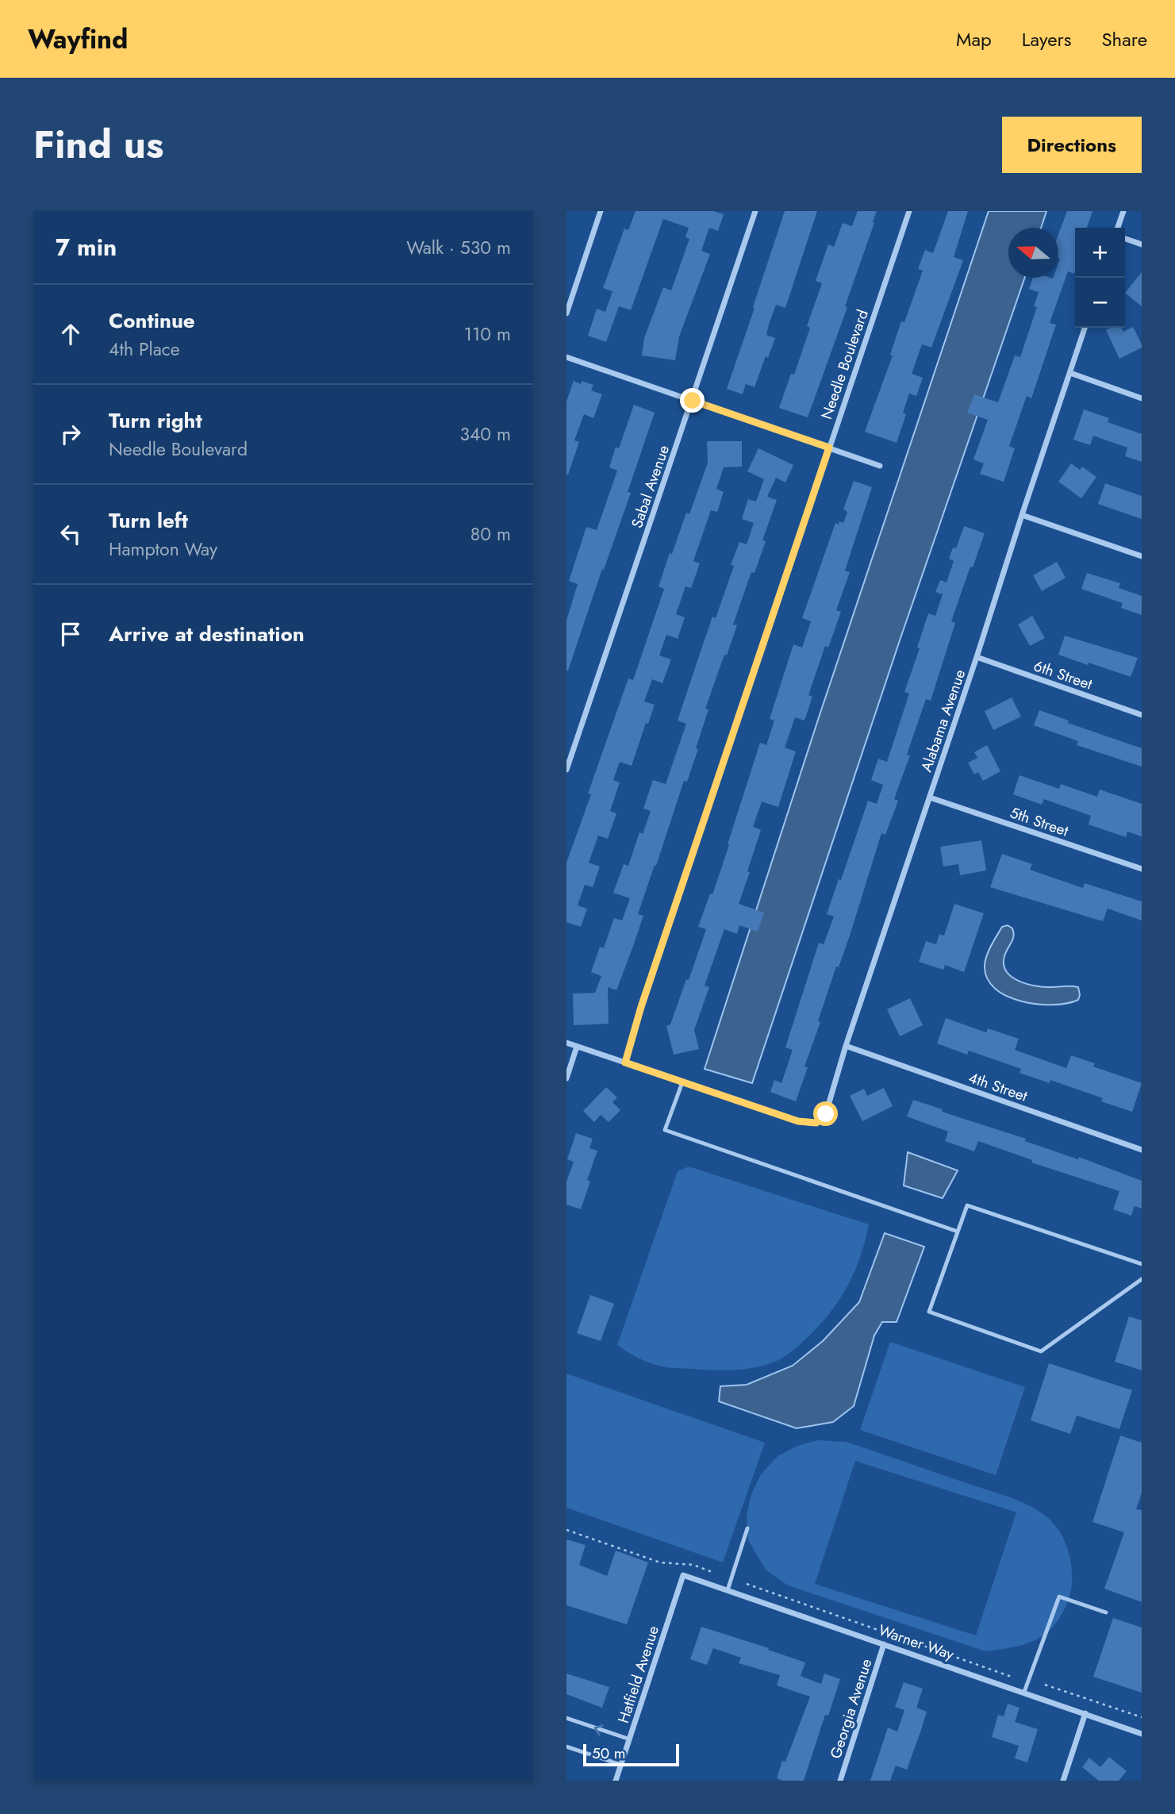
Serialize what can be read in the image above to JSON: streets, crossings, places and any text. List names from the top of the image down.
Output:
{
  "streets": {
    "street": [
      "Needle Boulevard",
      "Sabal Avenue",
      "6th Street",
      "Alabama Avenue",
      "5th Street",
      "4th Street",
      "Warner Way",
      "Hatfield Avenue",
      "Georgia Avenue"
    ]
  },
  "crossings": [
    ["6th Street", "Alabama Avenue"],
    ["Alabama Avenue", "5th Street"],
    ["Alabama Avenue", "4th Street"],
    ["Warner Way", "Hatfield Avenue"],
    ["Warner Way", "Georgia Avenue"]
  ],
  "scale_bar": "50 m",
  "north": "left",
  "page": {
    "header": "Wayfind",
    "nav": ["Map", "Layers", "Share"],
    "title": "Find us",
    "buttons": "Directions",
    "heading": ["7 min", "Walk · 530 m"],
    "map_buttons": ["+", "−"],
    "list": [
      ["Continue", "4th Place", "110 m"],
      ["Turn right", "Needle Boulevard", "340 m"],
      ["Turn left", "Hampton Way", "80 m"],
      "Arrive at destination"
    ],
    "scale": "50 m"
  }
}
